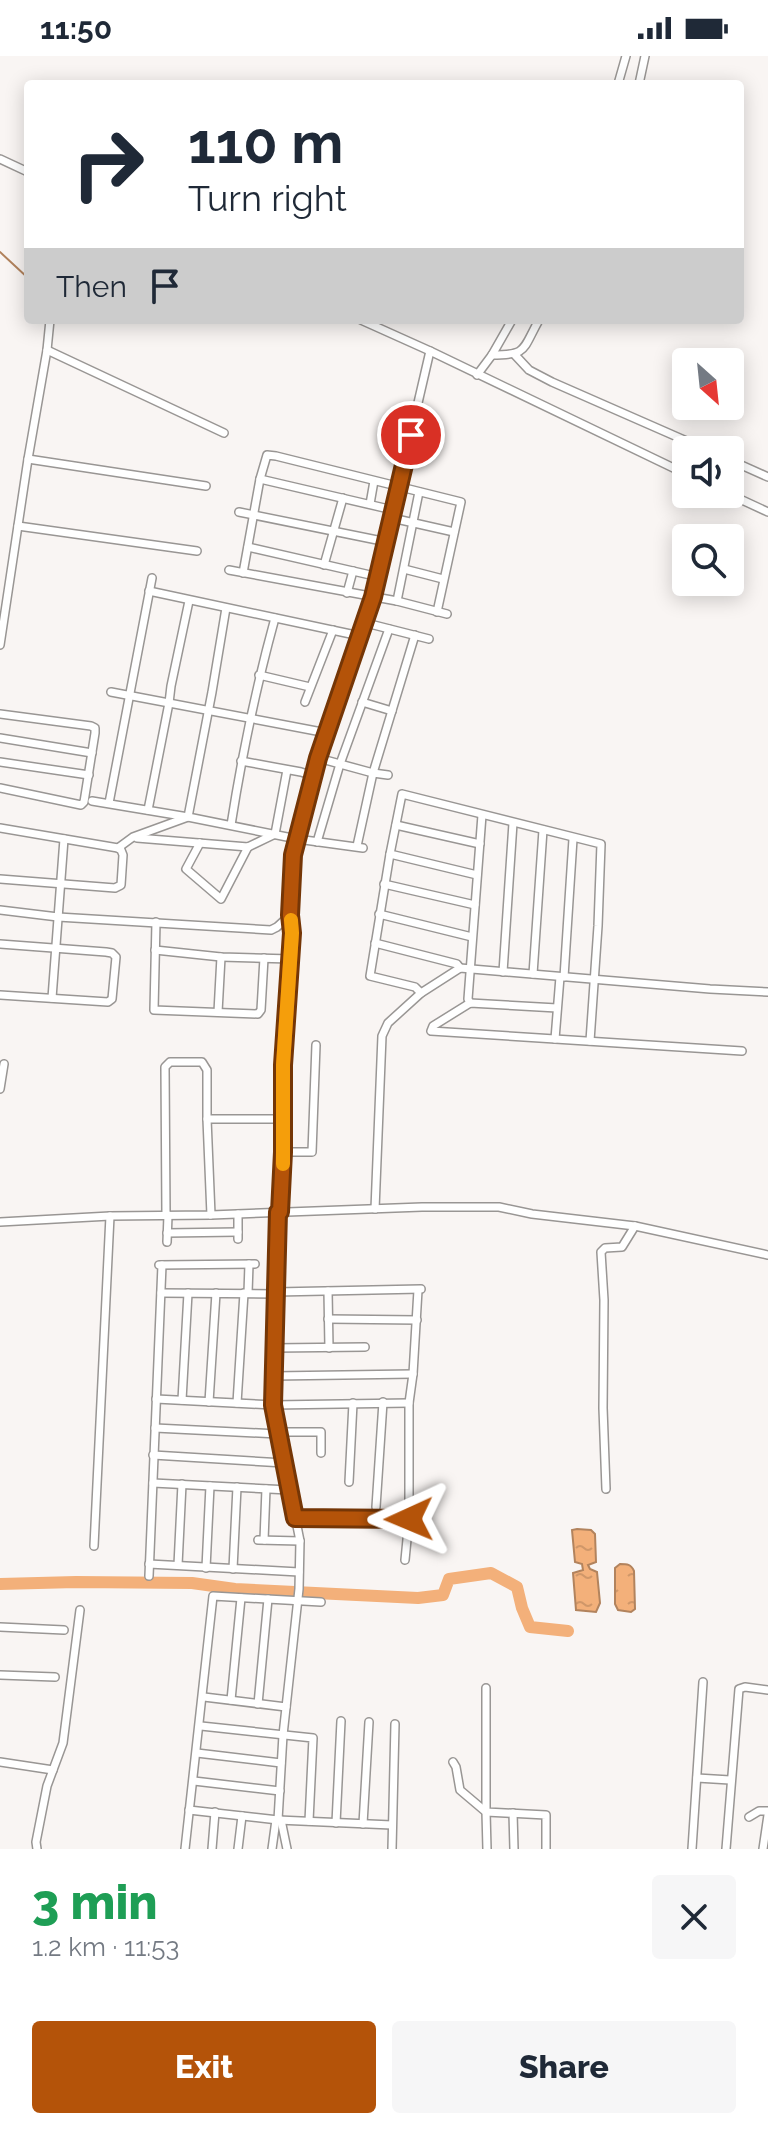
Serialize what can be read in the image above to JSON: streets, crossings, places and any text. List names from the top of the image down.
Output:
{
  "north": "bottom right",
  "page": {
    "status": "11:50",
    "turn": ["110 m", "Turn right"],
    "then": "Then",
    "heading": ["3 min", "1.2 km · 11:53"],
    "buttons": ["Exit", "Share"]
  }
}
